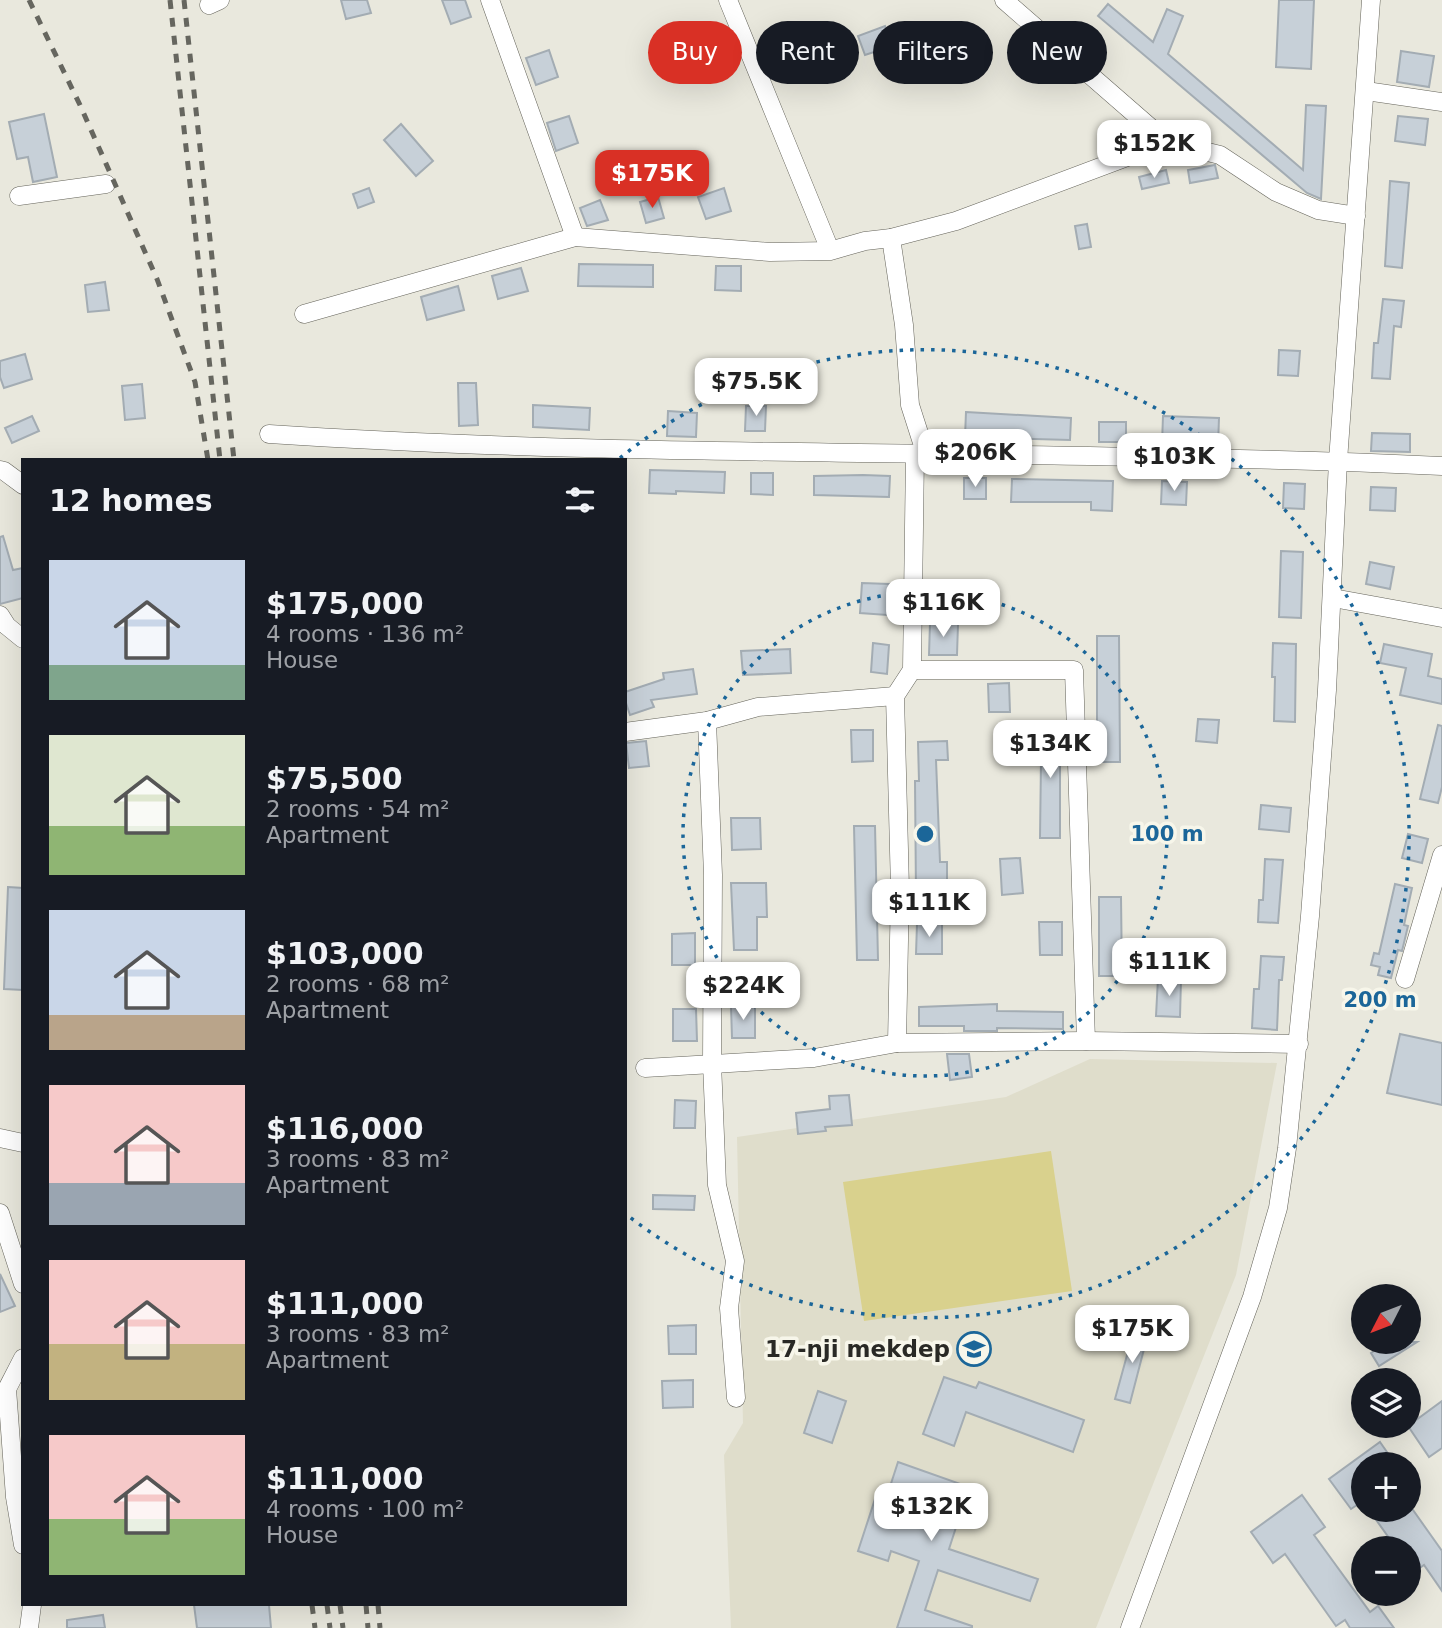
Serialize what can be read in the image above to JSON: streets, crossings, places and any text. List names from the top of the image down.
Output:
{
  "places": {
    "school or university": ["17-nji mekdep"]
  },
  "north": "bottom left",
  "page": {
    "chip": [
      "Buy",
      "Rent",
      "Filters",
      "New"
    ],
    "price": [
      "$152K",
      "$175K",
      "$75.5K",
      "$206K",
      "$103K",
      "$116K",
      "$134K",
      "$111K",
      "$111K",
      "$224K",
      "$175K",
      "$132K"
    ],
    "heading": "12 homes",
    "list": [
      {
        "name": "$175,000",
        "note": "4 rooms · 136 m² · House"
      },
      {
        "name": "$75,500",
        "note": "2 rooms · 54 m² · Apartment"
      },
      {
        "name": "$103,000",
        "note": "2 rooms · 68 m² · Apartment"
      },
      {
        "name": "$116,000",
        "note": "3 rooms · 83 m² · Apartment"
      },
      {
        "name": "$111,000",
        "note": "3 rooms · 83 m² · Apartment"
      },
      {
        "name": "$111,000",
        "note": "4 rooms · 100 m² · House"
      }
    ],
    "map_buttons": ["+", "−"]
  },
  "rings": ["100 m", "200 m"]
}
